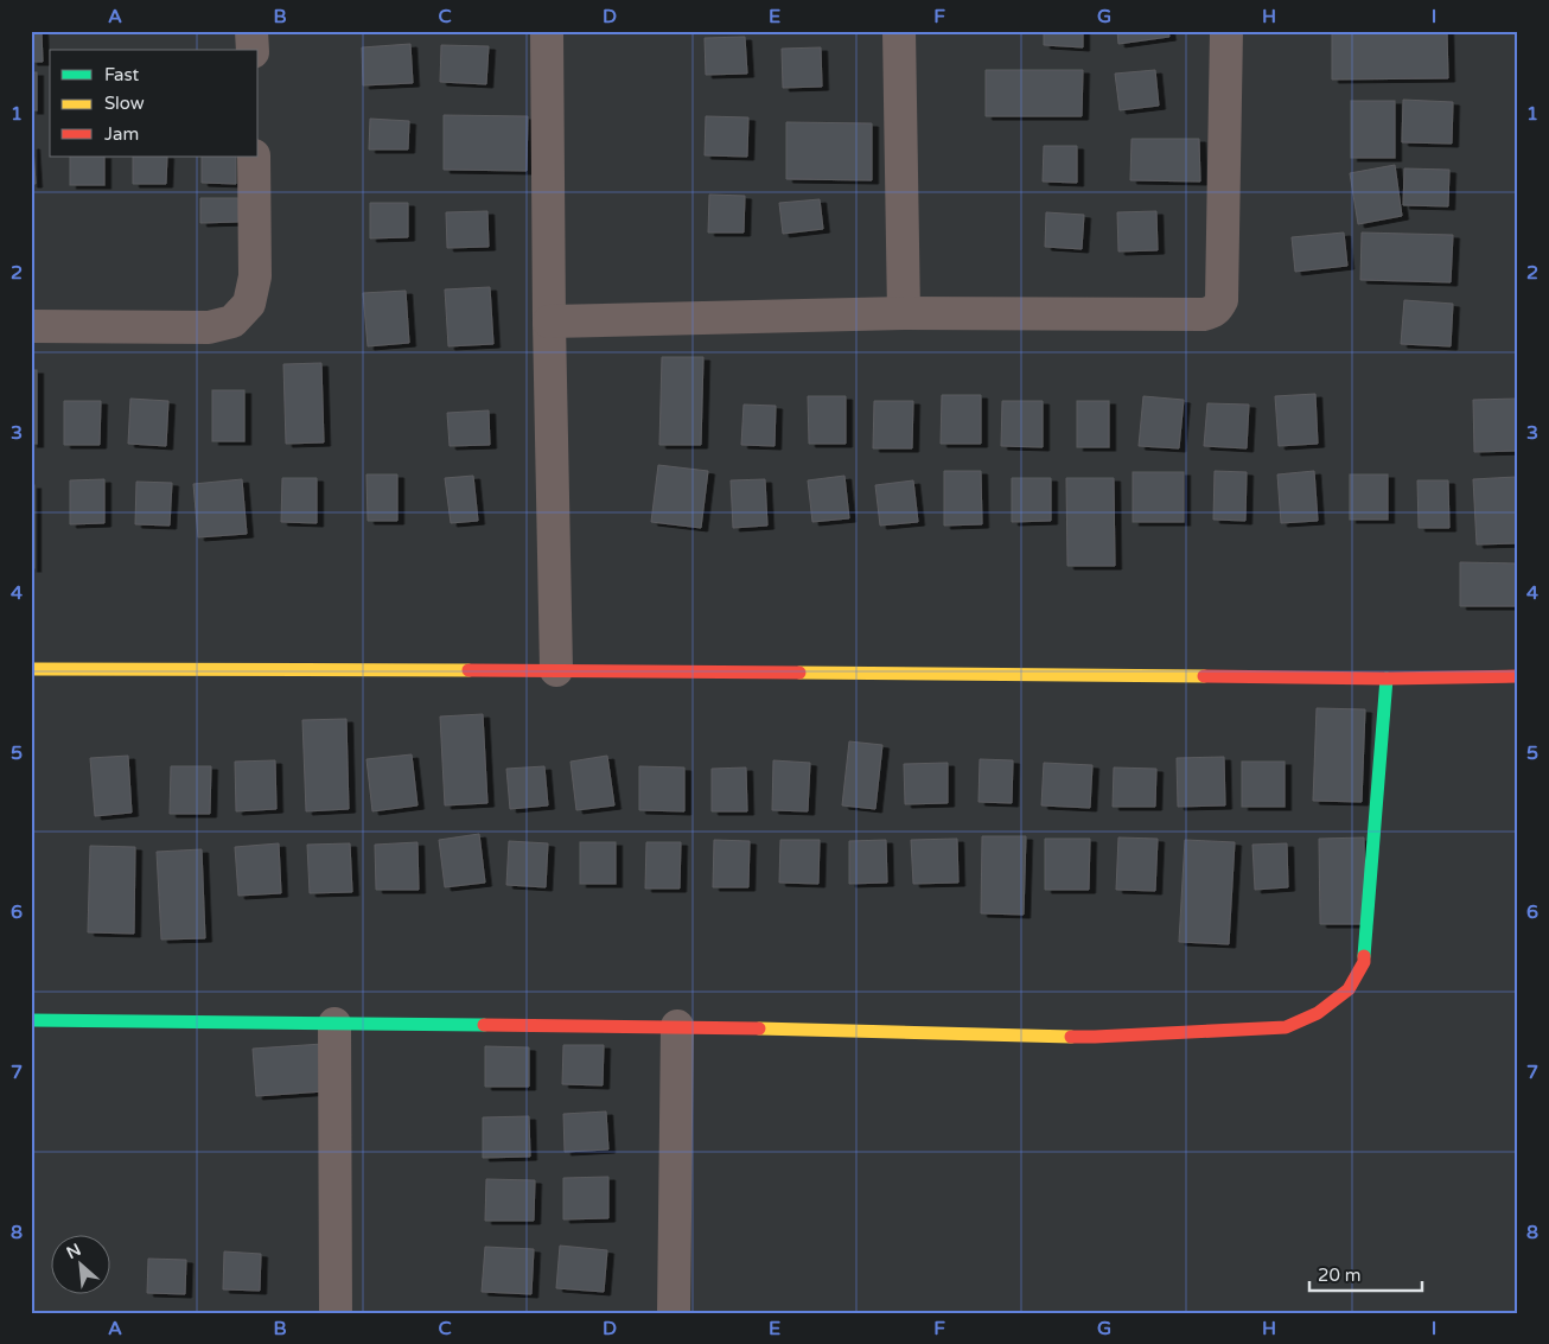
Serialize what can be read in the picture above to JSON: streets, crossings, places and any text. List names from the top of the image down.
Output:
{
  "legend": ["Fast", "Slow", "Jam"],
  "scale_bar": "20 m",
  "north": "top left",
  "grid": {
    "columns": [
      "A",
      "B",
      "C",
      "D",
      "E",
      "F",
      "G",
      "H",
      "I"
    ],
    "rows": [
      "1",
      "2",
      "3",
      "4",
      "5",
      "6",
      "7",
      "8"
    ]
  }
}
